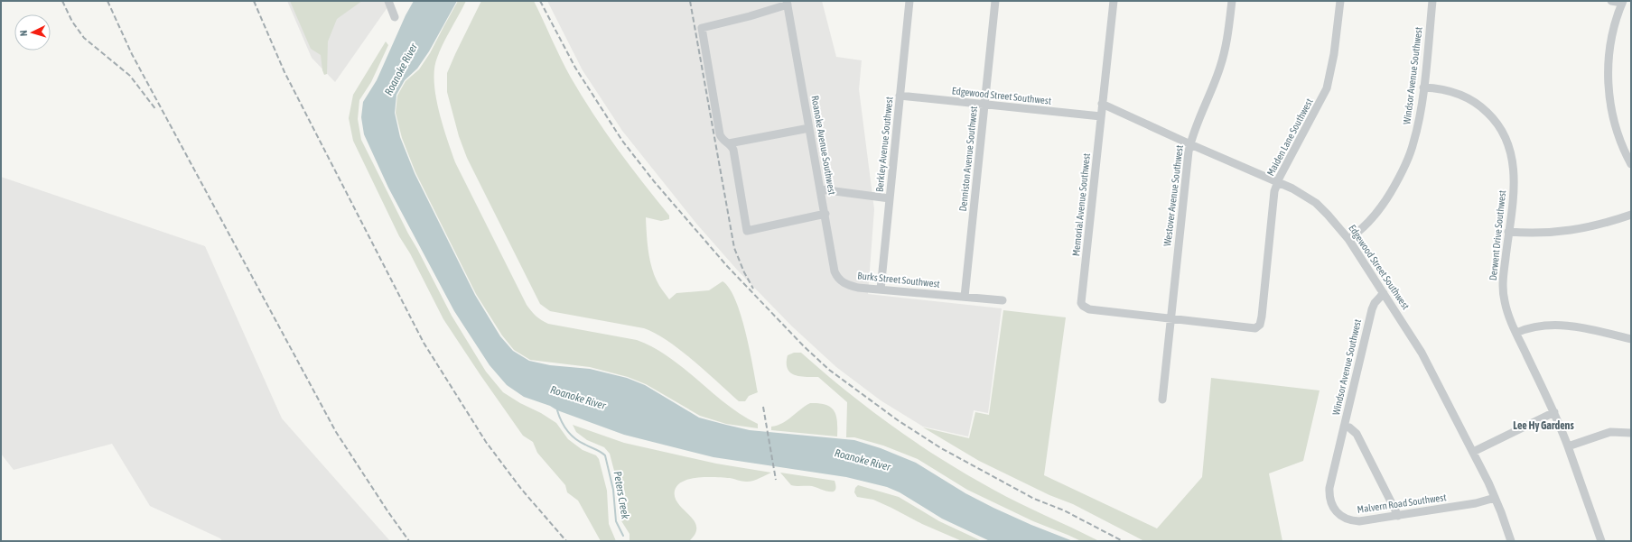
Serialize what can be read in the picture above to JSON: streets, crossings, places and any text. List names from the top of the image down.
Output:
{
  "streets": {
    "street": [
      "Windsor Avenue Southwest",
      "Edgewood Street Southwest",
      "Maiden Lane Southwest",
      "Berkley Avenue Southwest",
      "Roanoke Avenue Southwest",
      "Denniston Avenue Southwest",
      "Westover Avenue Southwest",
      "Memorial Avenue Southwest",
      "Derwent Drive Southwest",
      "Burks Street Southwest",
      "Malvern Road Southwest"
    ]
  },
  "crossings": [
    ["Windsor Avenue Southwest", "Edgewood Street Southwest"],
    ["Windsor Avenue Southwest", "Derwent Drive Southwest"],
    ["Windsor Avenue Southwest", "Malvern Road Southwest"],
    ["Edgewood Street Southwest", "Maiden Lane Southwest"],
    ["Edgewood Street Southwest", "Berkley Avenue Southwest"],
    ["Edgewood Street Southwest", "Denniston Avenue Southwest"],
    ["Edgewood Street Southwest", "Westover Avenue Southwest"],
    ["Edgewood Street Southwest", "Memorial Avenue Southwest"],
    ["Edgewood Street Southwest", "Malvern Road Southwest"],
    ["Maiden Lane Southwest", "Westover Avenue Southwest"],
    ["Maiden Lane Southwest", "Memorial Avenue Southwest"],
    ["Berkley Avenue Southwest", "Burks Street Southwest"],
    ["Roanoke Avenue Southwest", "Burks Street Southwest"],
    ["Denniston Avenue Southwest", "Burks Street Southwest"],
    ["Westover Avenue Southwest", "Memorial Avenue Southwest"]
  ],
  "districts": ["Lee Hy Gardens"],
  "water": ["Roanoke River", "Peters Creek"],
  "north": "left"
}
